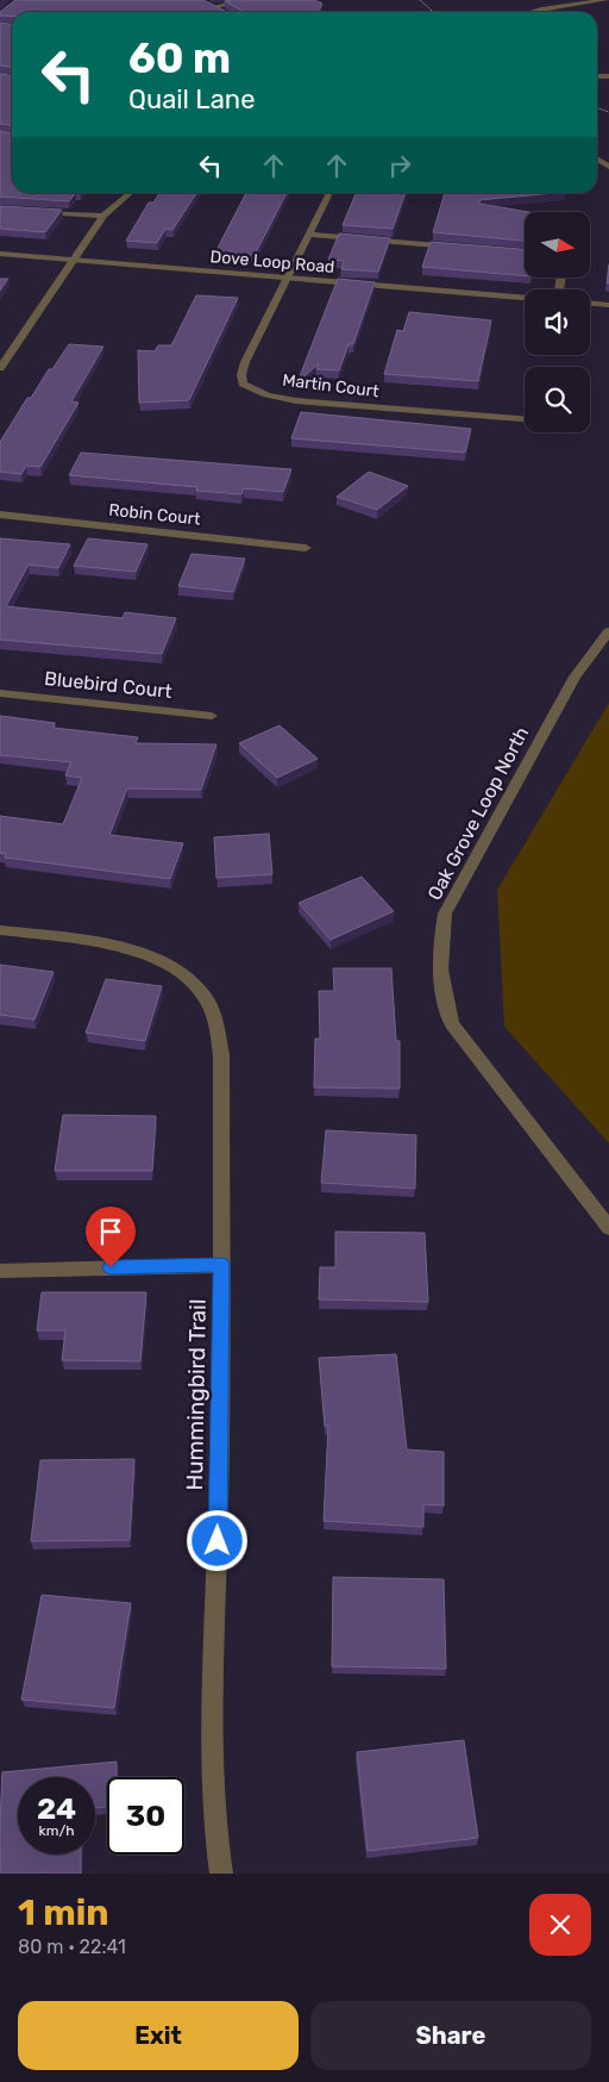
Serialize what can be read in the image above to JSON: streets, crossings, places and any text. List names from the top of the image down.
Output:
{
  "streets": {
    "street": [
      "Dove Loop Road",
      "Martin Court",
      "Robin Court",
      "Bluebird Court",
      "Oak Grove Loop North",
      "Hummingbird Trail"
    ]
  },
  "crossings": [
    ["Dove Loop Road", "Martin Court"]
  ],
  "north": "right",
  "page": {
    "turn": ["60 m", "Quail Lane"],
    "speed": "24 km/h",
    "limit": "30",
    "heading": ["1 min", "80 m · 22:41"],
    "buttons": ["Exit", "Share"]
  }
}
